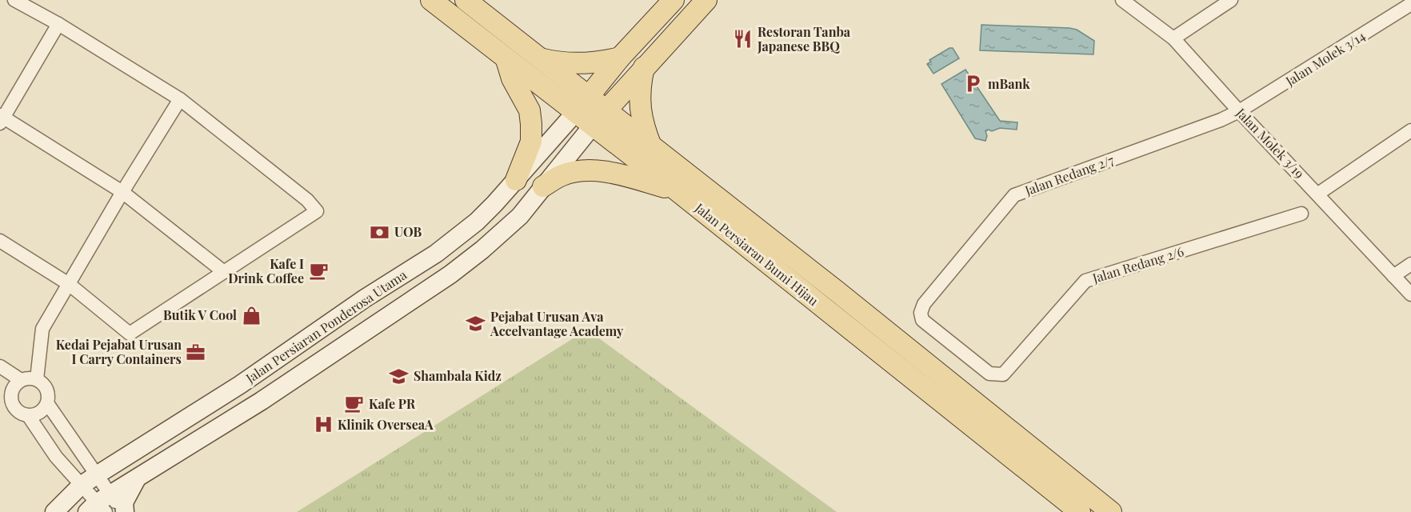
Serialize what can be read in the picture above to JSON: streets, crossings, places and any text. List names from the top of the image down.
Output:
{
  "streets": {
    "main road": ["Jalan Persiaran Bumi Hijau", "Jalan Persiaran Ponderosa Utama"],
    "street": [
      "Jalan Molek 3/14",
      "Jalan Molek 3/19",
      "Jalan Redang 2/7",
      "Jalan Redang 2/6"
    ]
  },
  "crossings": [
    ["Jalan Molek 3/14", "Jalan Molek 3/19"],
    ["Jalan Molek 3/14", "Jalan Redang 2/7"],
    ["Jalan Molek 3/19", "Jalan Redang 2/7"],
    ["Jalan Redang 2/7", "Jalan Redang 2/6"],
    ["Jalan Persiaran Bumi Hijau", "Jalan Persiaran Ponderosa Utama"]
  ],
  "places": {
    "restaurant": ["Restoran Tanba Japanese BBQ"],
    "parking": ["mBank"],
    "bank": ["UOB"],
    "cafe": ["Kafe I Drink Coffee", "Kafe PR"],
    "shop": ["Butik V Cool"],
    "school or university": ["Pejabat Urusan Ava Accelvantage Academy", "Shambala Kidz"],
    "office": ["Kedai Pejabat Urusan I Carry Containers"],
    "hospital": ["Klinik OverseaA"]
  }
}
